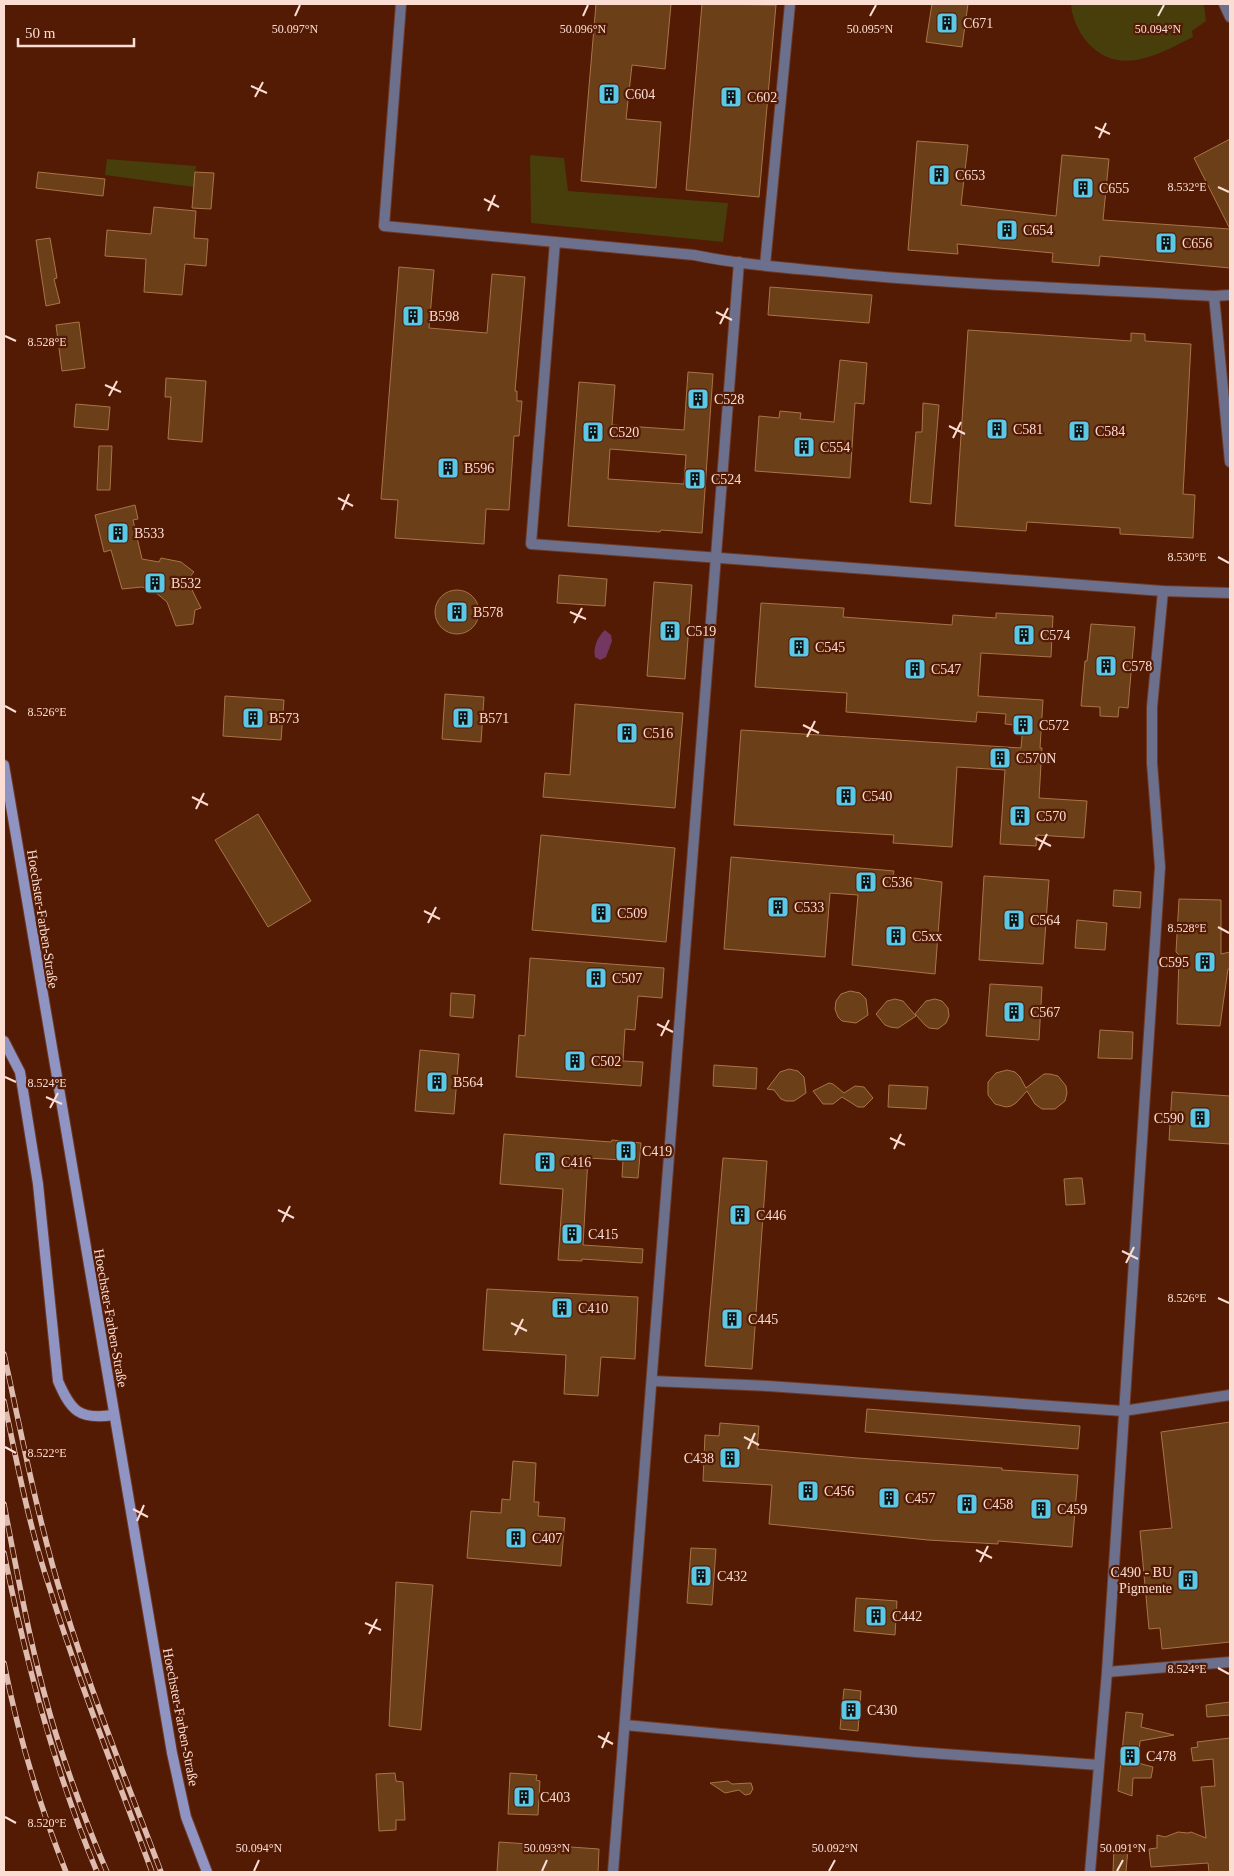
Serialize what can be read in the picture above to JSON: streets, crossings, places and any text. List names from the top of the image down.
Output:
{
  "streets": {
    "main road": ["Hoechster-Farben-Straße"]
  },
  "places": {
    "building": [
      "C671",
      "C604",
      "C602",
      "C653",
      "C655",
      "C654",
      "C656",
      "B598",
      "C528",
      "C581",
      "C584",
      "C520",
      "C554",
      "B596",
      "C524",
      "B533",
      "B532",
      "B578",
      "C519",
      "C574",
      "C545",
      "C578",
      "C547",
      "B573",
      "B571",
      "C572",
      "C516",
      "C570N",
      "C540",
      "C570",
      "C536",
      "C533",
      "C509",
      "C564",
      "C5xx",
      "C595",
      "C507",
      "C567",
      "C502",
      "B564",
      "C590",
      "C419",
      "C416",
      "C446",
      "C415",
      "C410",
      "C445",
      "C438",
      "C456",
      "C457",
      "C458",
      "C459",
      "C407",
      "C432",
      "C490 - BU Pigmente",
      "C442",
      "C430",
      "C478",
      "C403"
    ]
  },
  "scale_bar": "50 m",
  "coordinates": [
    "50.097°N",
    "50.096°N",
    "50.095°N",
    "50.094°N",
    "8.532°E",
    "8.528°E",
    "8.530°E",
    "8.526°E",
    "8.524°E",
    "8.522°E",
    "8.520°E",
    "50.093°N",
    "50.092°N",
    "50.091°N"
  ]
}
